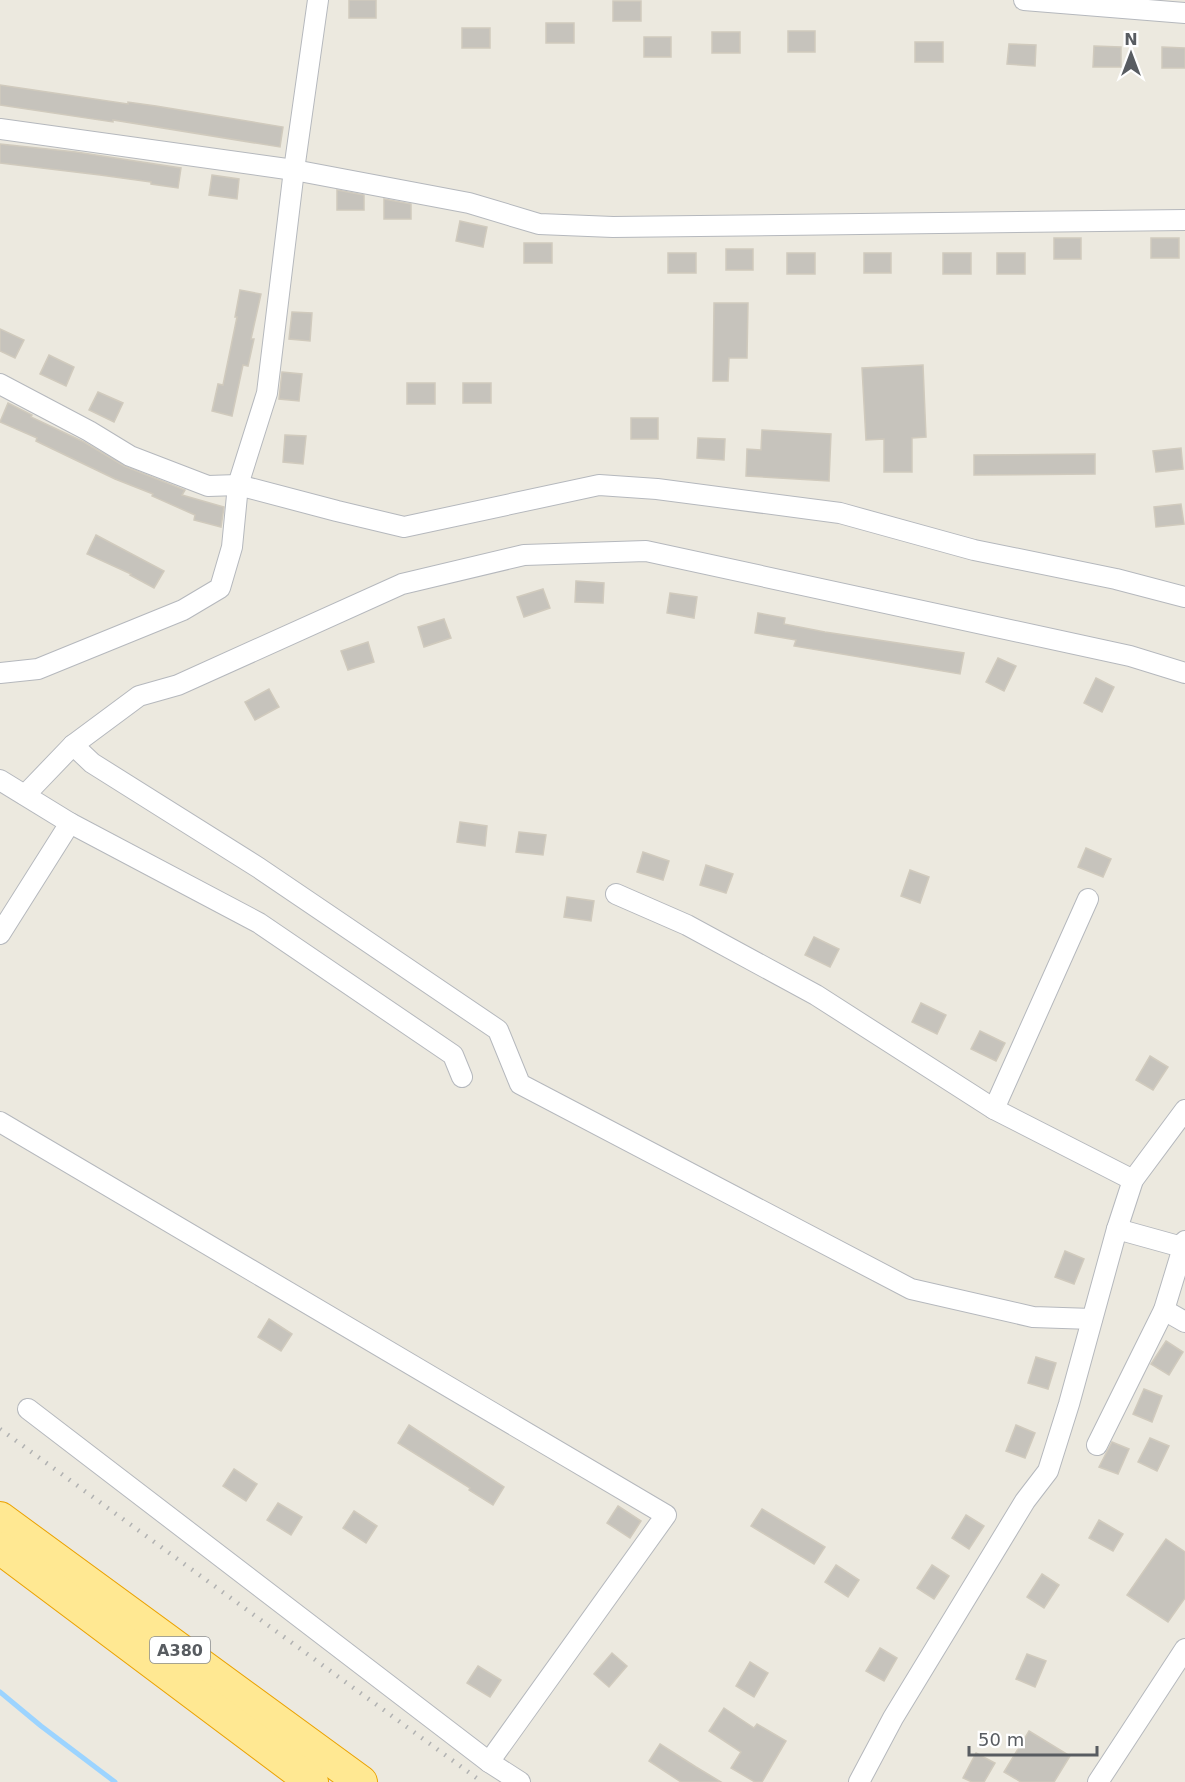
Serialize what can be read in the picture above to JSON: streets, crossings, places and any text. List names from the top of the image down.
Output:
{
  "streets": {
    "highway": ["A380"]
  },
  "scale_bar": "50 m",
  "north": "top"
}
